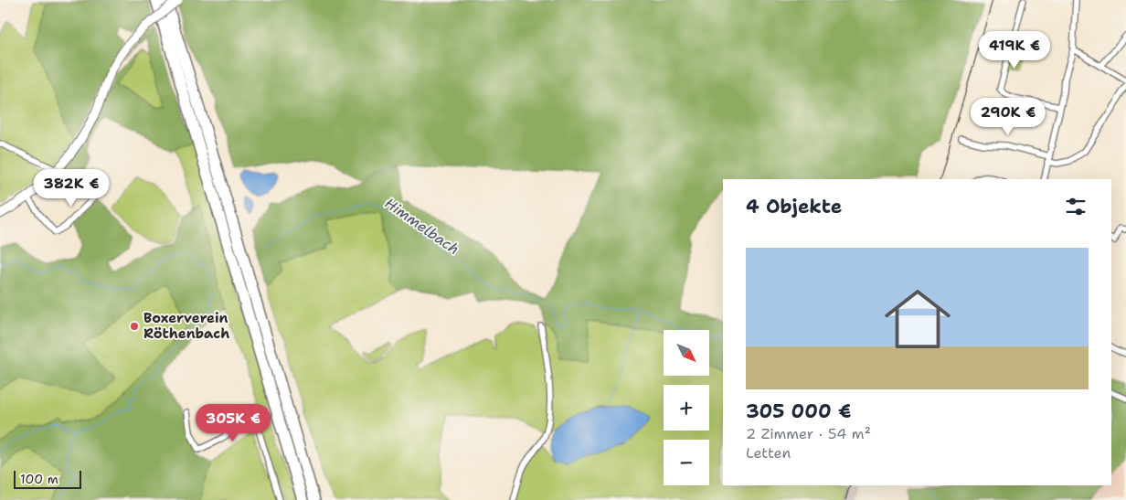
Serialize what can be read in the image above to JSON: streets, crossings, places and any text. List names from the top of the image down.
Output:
{
  "water": ["Himmelbach"],
  "places": ["Boxerverein Röthenbach"],
  "scale_bar": "100 m",
  "north": "bottom right",
  "page": {
    "price": [
      "419K €",
      "290K €",
      "382K €",
      "305K €"
    ],
    "heading": "4 Objekte",
    "list": [
      {
        "name": "305 000 €",
        "note": "2 Zimmer · 54 m² · Letten"
      }
    ],
    "map_buttons": ["+", "−"],
    "scale": "100 m"
  }
}
